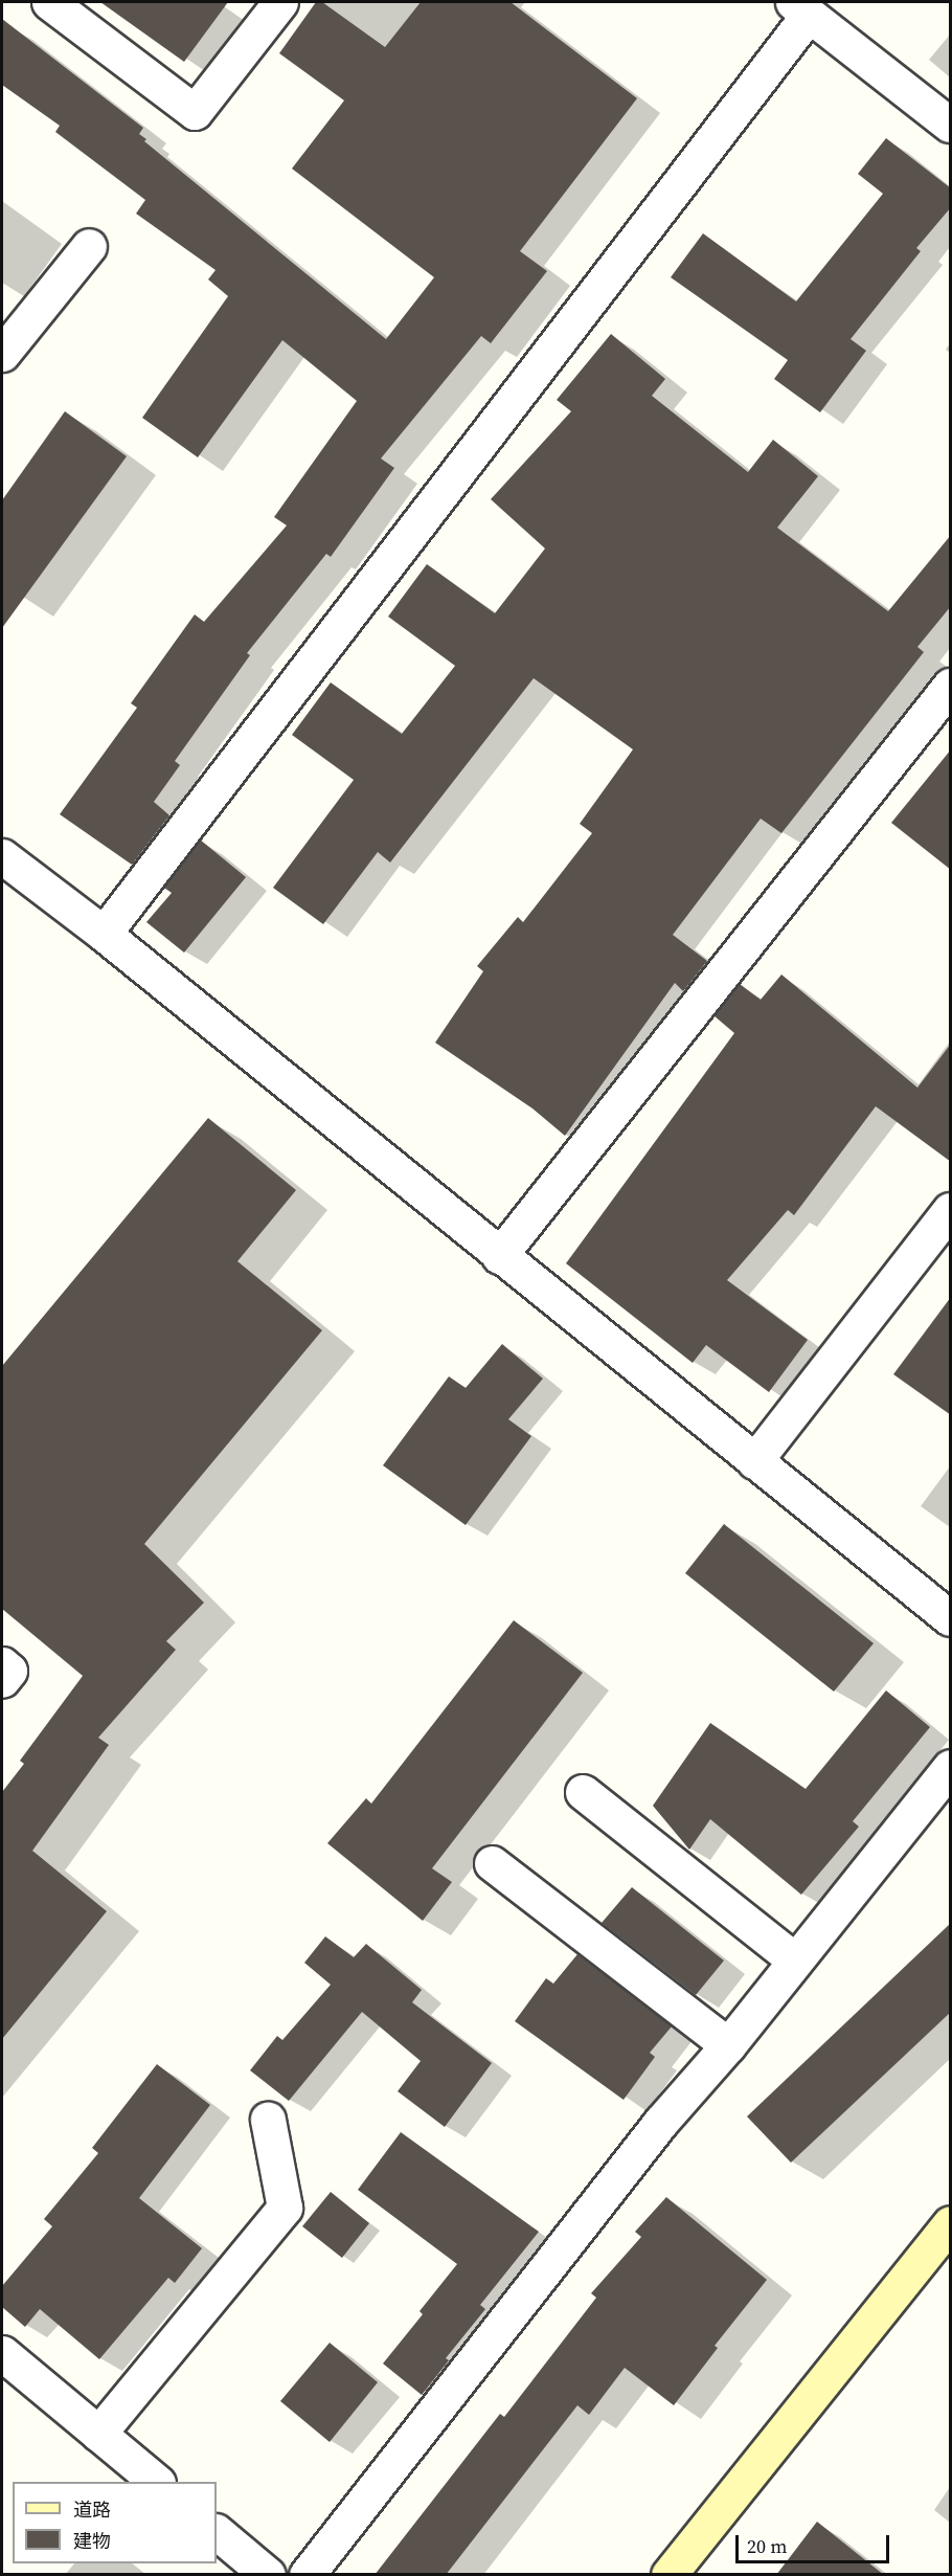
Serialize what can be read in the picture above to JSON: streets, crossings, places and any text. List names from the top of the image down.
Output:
{
  "legend": ["道路", "建物"],
  "scale_bar": "20 m"
}
